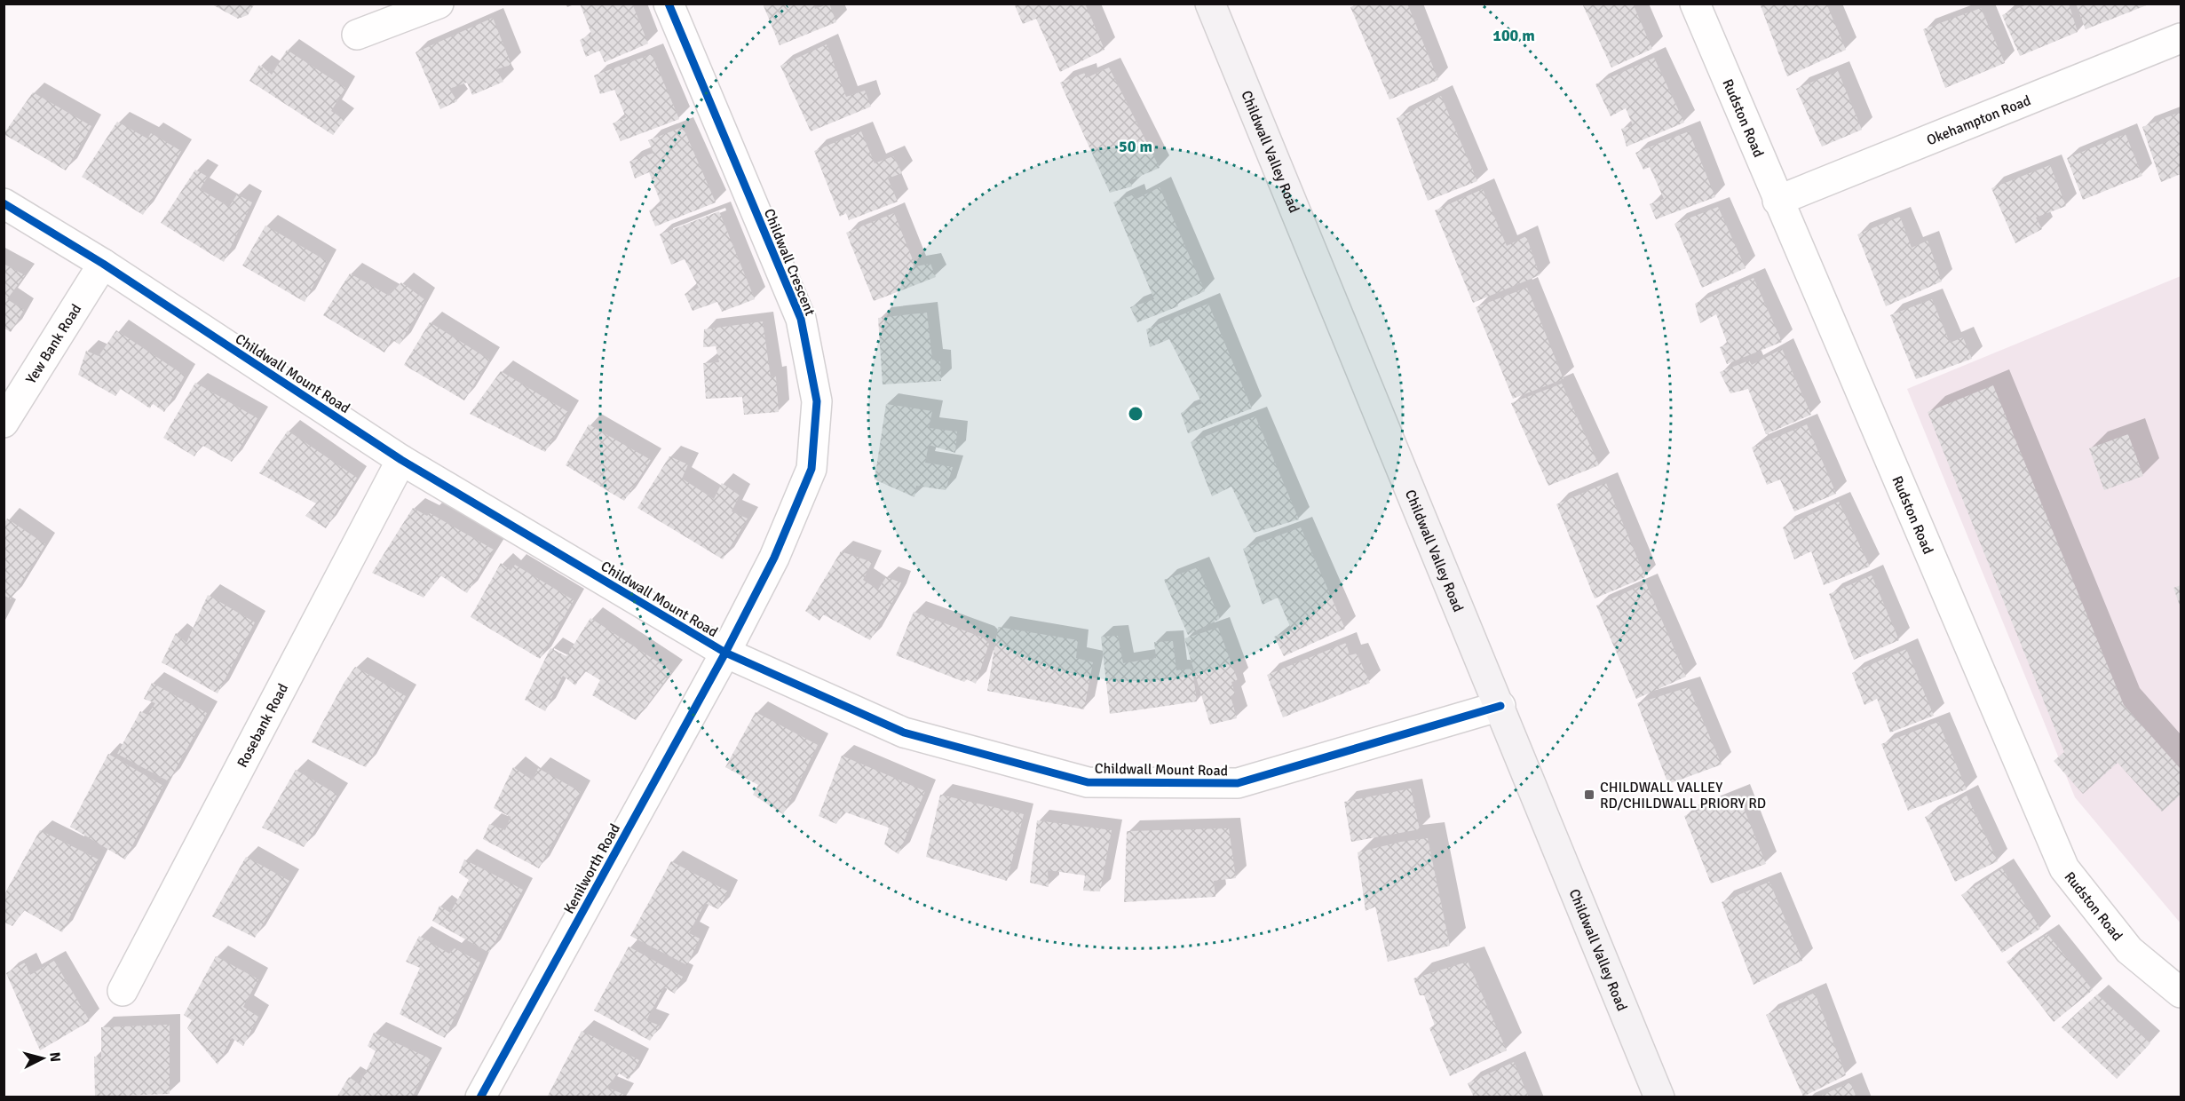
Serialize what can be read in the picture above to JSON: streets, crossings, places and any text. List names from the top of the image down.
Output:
{
  "streets": {
    "main road": ["Childwall Valley Road"],
    "street": [
      "Rudston Road",
      "Okehampton Road",
      "Childwall Crescent",
      "Yew Bank Road",
      "Childwall Mount Road",
      "Rosebank Road",
      "Kenilworth Road"
    ]
  },
  "crossings": [
    ["Rudston Road", "Okehampton Road"],
    ["Childwall Valley Road", "Childwall Mount Road"],
    ["Childwall Crescent", "Childwall Mount Road"],
    ["Childwall Crescent", "Kenilworth Road"],
    ["Yew Bank Road", "Childwall Mount Road"],
    ["Childwall Mount Road", "Rosebank Road"],
    ["Childwall Mount Road", "Kenilworth Road"]
  ],
  "places": {
    "transit": ["CHILDWALL VALLEY RD/CHILDWALL PRIORY RD"]
  },
  "north": "right",
  "rings": ["100 m", "50 m"]
}
